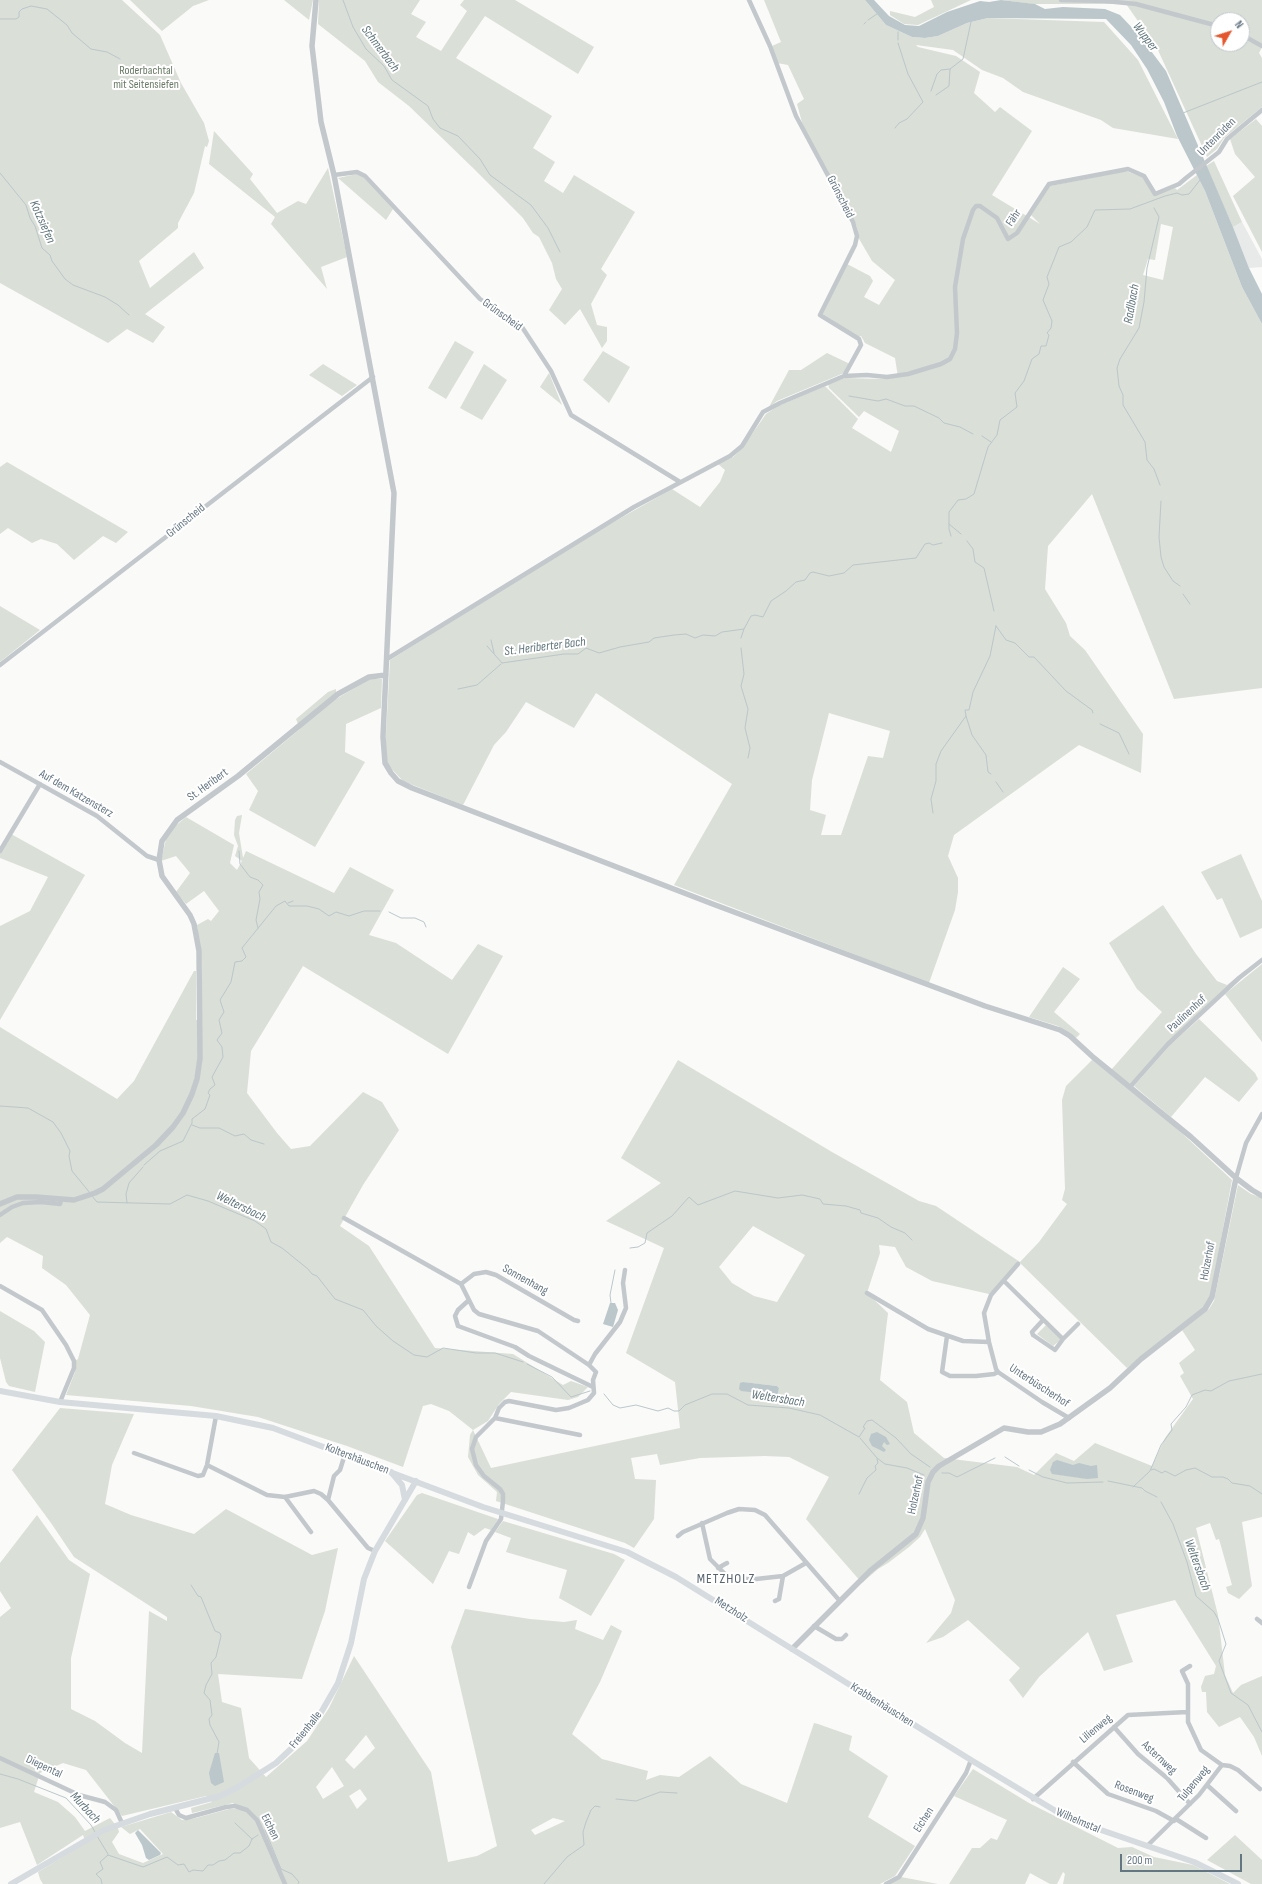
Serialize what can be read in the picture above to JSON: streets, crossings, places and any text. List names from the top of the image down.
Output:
{
  "streets": {
    "main road": [
      "Koltershäuschen",
      "Metzholz",
      "Krabbenhäuschen",
      "Freienhalle",
      "Wilhelmstal"
    ],
    "street": [
      "Untenrüden",
      "Grünscheid",
      "Fähr",
      "St. Heribert",
      "Auf dem Katzensterz",
      "Paulinenhof",
      "Holzerhof",
      "Sonnenhang",
      "Unterbüscherhof",
      "Lilienweg",
      "Asternweg",
      "Diepental",
      "Tulpenweg",
      "Rosenweg",
      "Eichen"
    ]
  },
  "crossings": [
    ["Untenrüden", "Fähr"],
    ["Grünscheid", "Fähr"],
    ["St. Heribert", "Auf dem Katzensterz"],
    ["Holzerhof", "Unterbüscherhof"],
    ["Holzerhof", "Metzholz"],
    ["Holzerhof", "Krabbenhäuschen"],
    ["Koltershäuschen", "Metzholz"],
    ["Koltershäuschen", "Freienhalle"],
    ["Metzholz", "Krabbenhäuschen"],
    ["Krabbenhäuschen", "Eichen"],
    ["Krabbenhäuschen", "Wilhelmstal"],
    ["Lilienweg", "Asternweg"],
    ["Lilienweg", "Tulpenweg"],
    ["Lilienweg", "Rosenweg"],
    ["Lilienweg", "Wilhelmstal"],
    ["Freienhalle", "Diepental"],
    ["Freienhalle", "Eichen"],
    ["Asternweg", "Tulpenweg"],
    ["Tulpenweg", "Rosenweg"],
    ["Tulpenweg", "Wilhelmstal"],
    ["Eichen", "Wilhelmstal"]
  ],
  "districts": ["METZHOLZ"],
  "water": [
    "Wupper",
    "Schmerbach",
    "Kotzsiefen",
    "Radlbach",
    "St. Heriberter Bach",
    "Weltersbach",
    "Murbach"
  ],
  "parks": ["Roderbachtal mit Seitensiefen"],
  "scale_bar": "200 m",
  "north": "top right"
}
